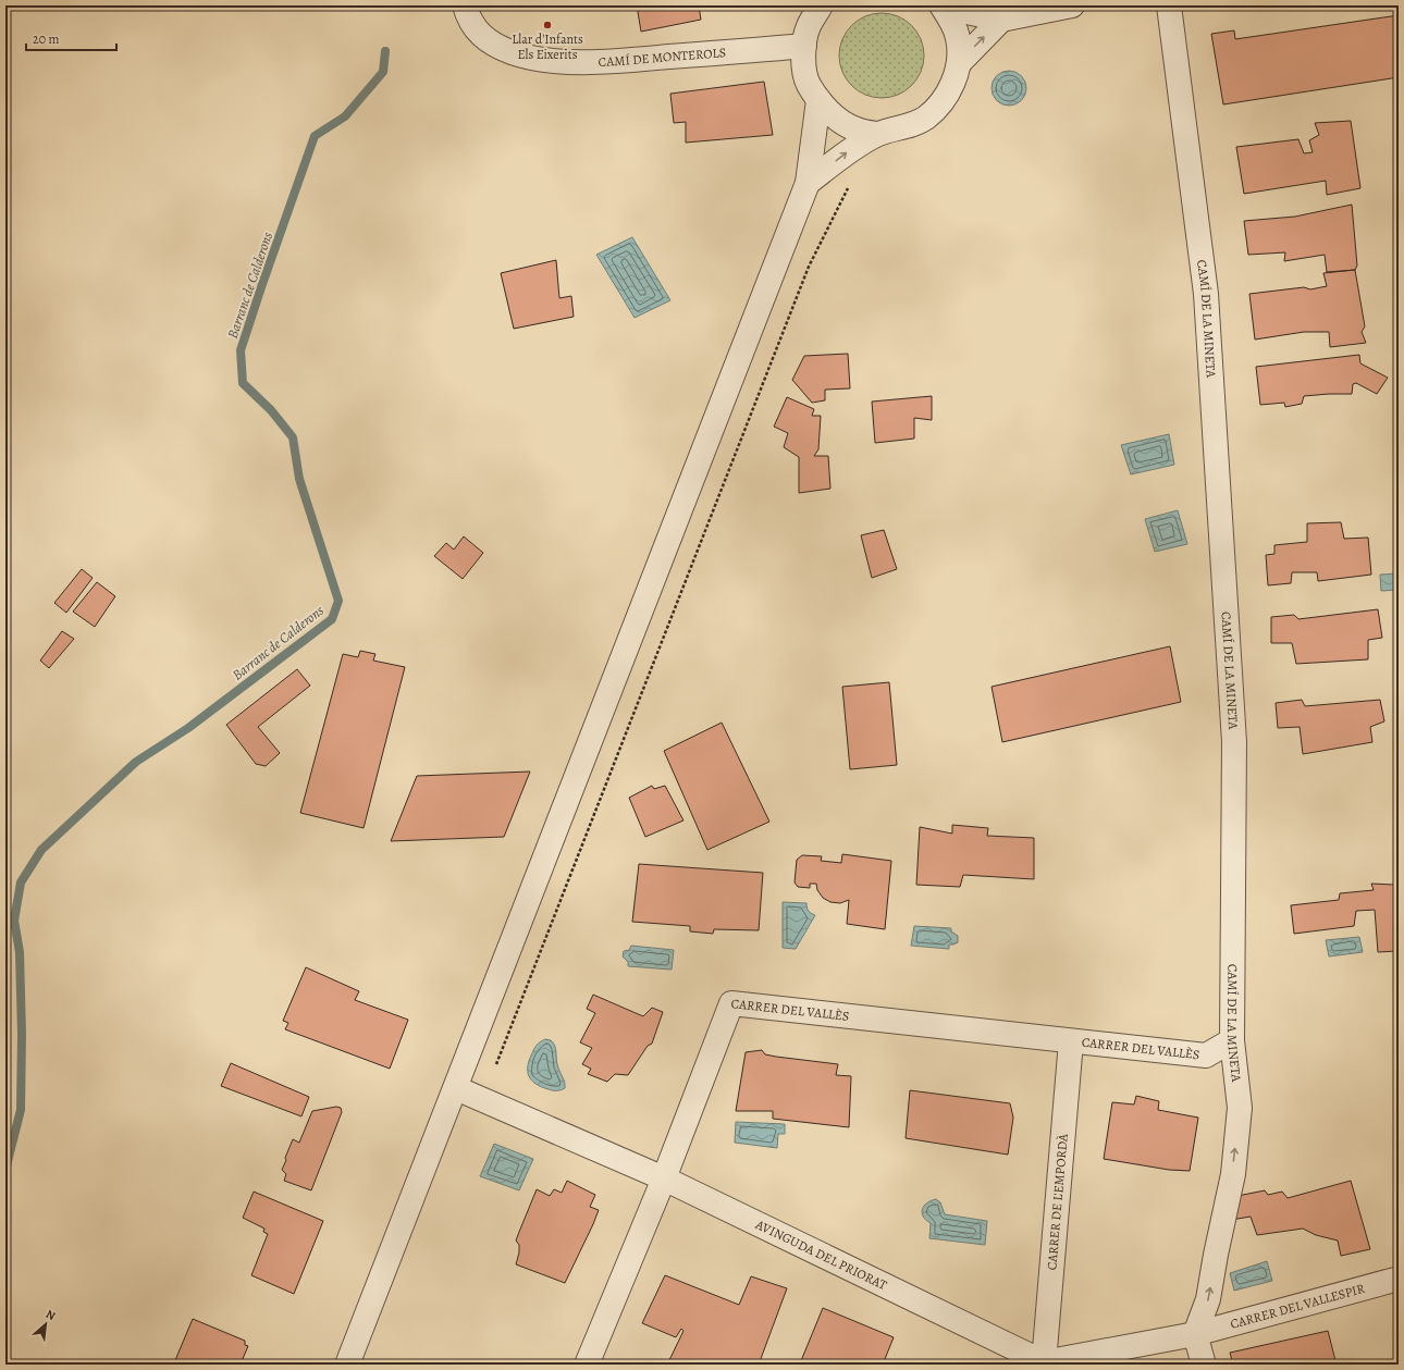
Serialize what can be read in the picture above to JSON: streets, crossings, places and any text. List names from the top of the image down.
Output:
{
  "streets": {
    "street": [
      "CAMÍ DE MONTEROLS",
      "CAMÍ DE LA MINETA",
      "CARRER DEL VALLÈS",
      "CARRER DE L'EMPORDÀ",
      "AVINGUDA DEL PRIORAT",
      "CARRER DEL VALLESPIR"
    ]
  },
  "crossings": [
    ["CAMÍ DE LA MINETA", "CARRER DEL VALLÈS"],
    ["CAMÍ DE LA MINETA", "CARRER DEL VALLESPIR"],
    ["CARRER DEL VALLÈS", "CARRER DE L'EMPORDÀ"],
    ["CARRER DEL VALLÈS", "AVINGUDA DEL PRIORAT"],
    ["CARRER DE L'EMPORDÀ", "AVINGUDA DEL PRIORAT"]
  ],
  "water": ["Barranc de Calderons"],
  "places": ["Llar d'Infants Els Eixerits"],
  "scale_bar": "20 m",
  "north": "top right"
}
